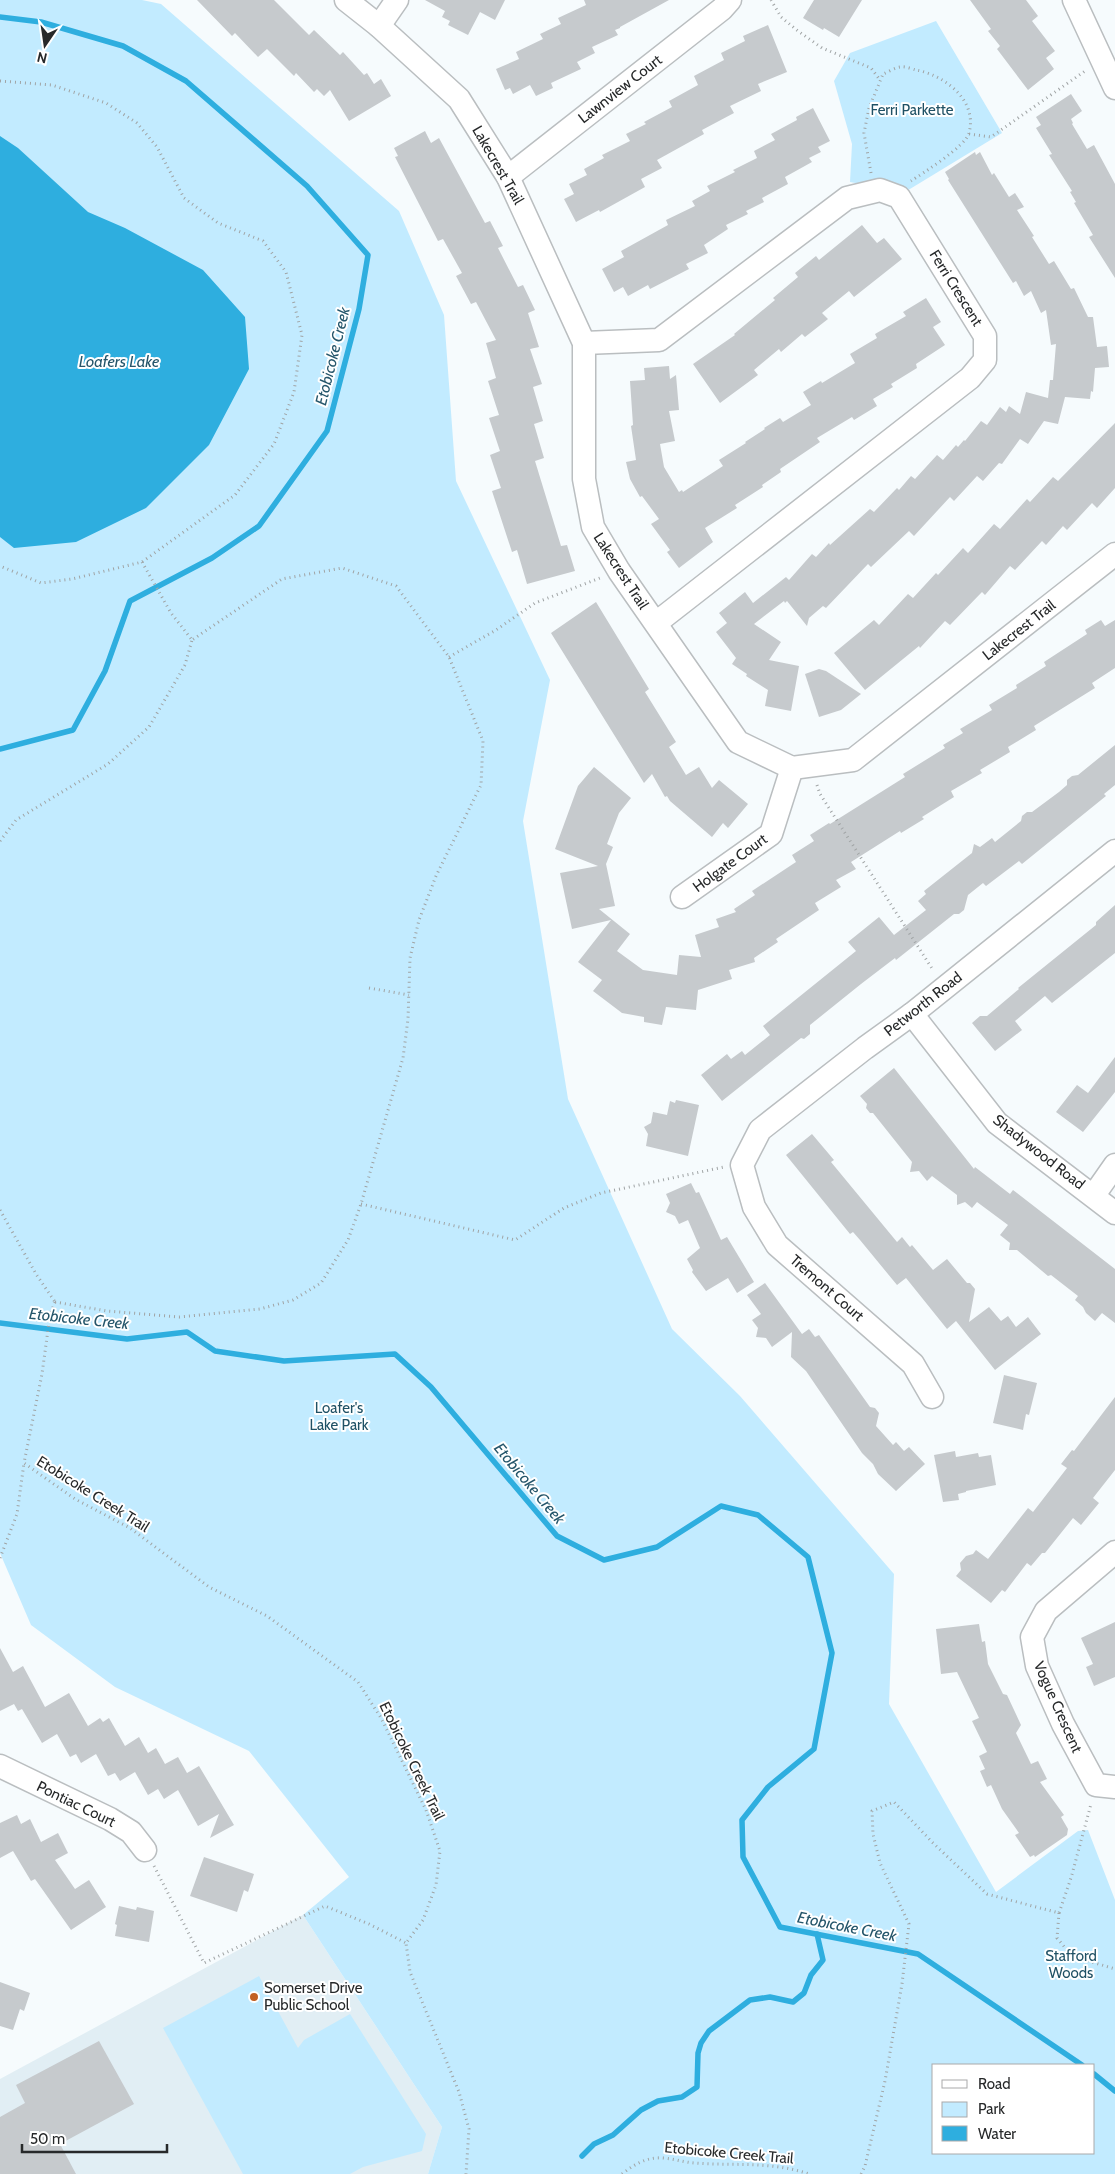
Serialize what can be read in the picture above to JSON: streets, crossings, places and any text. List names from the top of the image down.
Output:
{
  "streets": {
    "street": [
      "Lawnview Court",
      "Lakecrest Trail",
      "Ferri Crescent",
      "Holgate Court",
      "Petworth Road",
      "Shadywood Road",
      "Tremont Court",
      "Vogue Crescent",
      "Pontiac Court"
    ],
    "path": ["Etobicoke Creek Trail"]
  },
  "crossings": [
    ["Lawnview Court", "Lakecrest Trail"],
    ["Lakecrest Trail", "Ferri Crescent"],
    ["Lakecrest Trail", "Holgate Court"],
    ["Petworth Road", "Shadywood Road"],
    ["Petworth Road", "Tremont Court"]
  ],
  "water": ["Etobicoke Creek", "Loafers Lake"],
  "parks": ["Ferri Parkette", "Loafer's Lake Park", "Stafford Woods"],
  "places": ["Somerset Drive Public School"],
  "legend": ["Road", "Park", "Water"],
  "scale_bar": "50 m",
  "north": "bottom"
}
